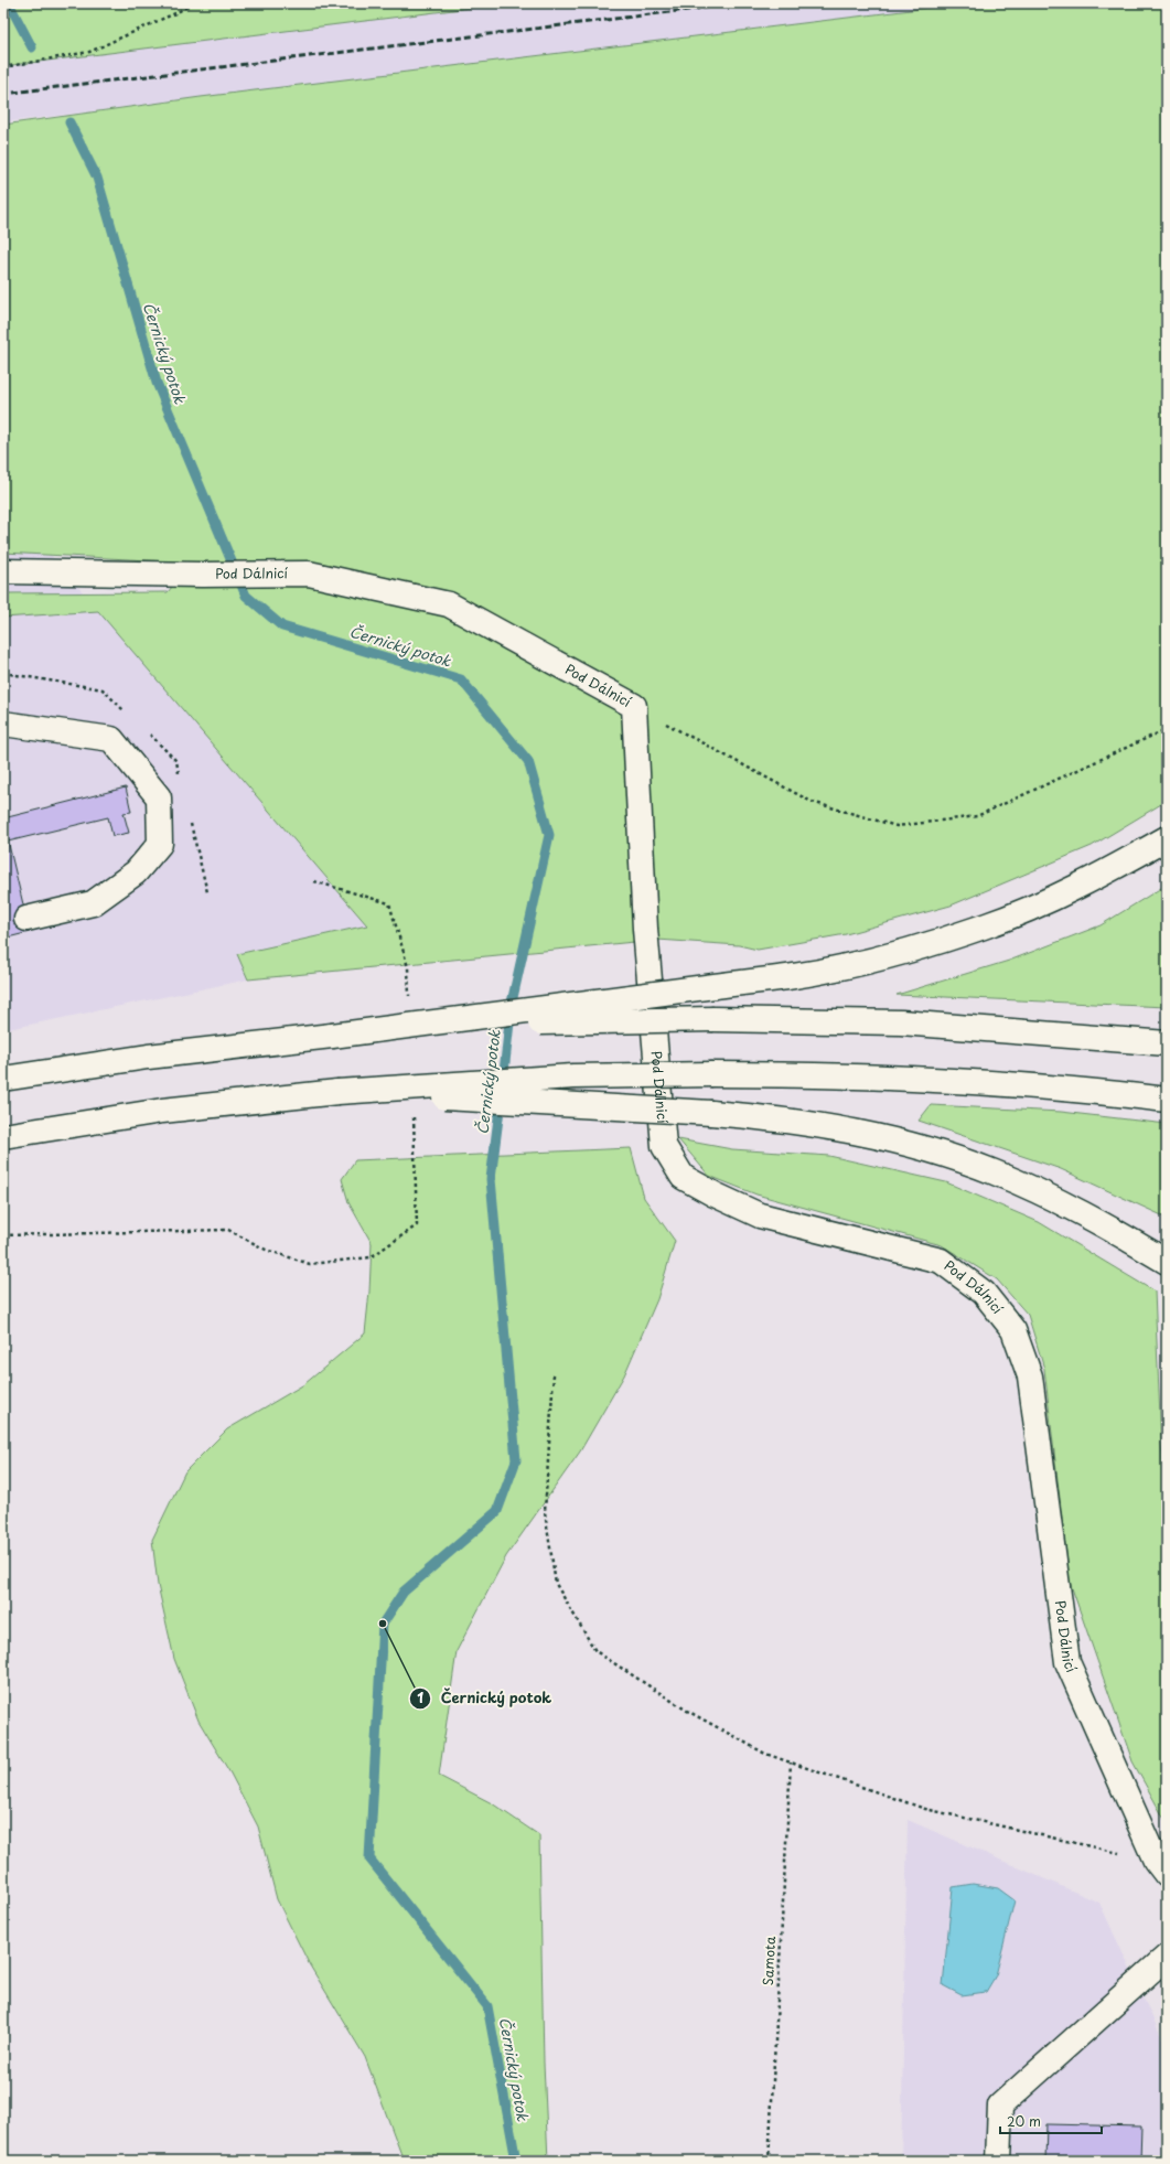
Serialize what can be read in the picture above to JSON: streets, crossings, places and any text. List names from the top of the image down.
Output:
{
  "streets": {
    "main road": ["Pod Dálnicí"],
    "path": ["Samota"]
  },
  "water": ["Černický potok"],
  "places": ["Černický potok"],
  "scale_bar": "20 m"
}
